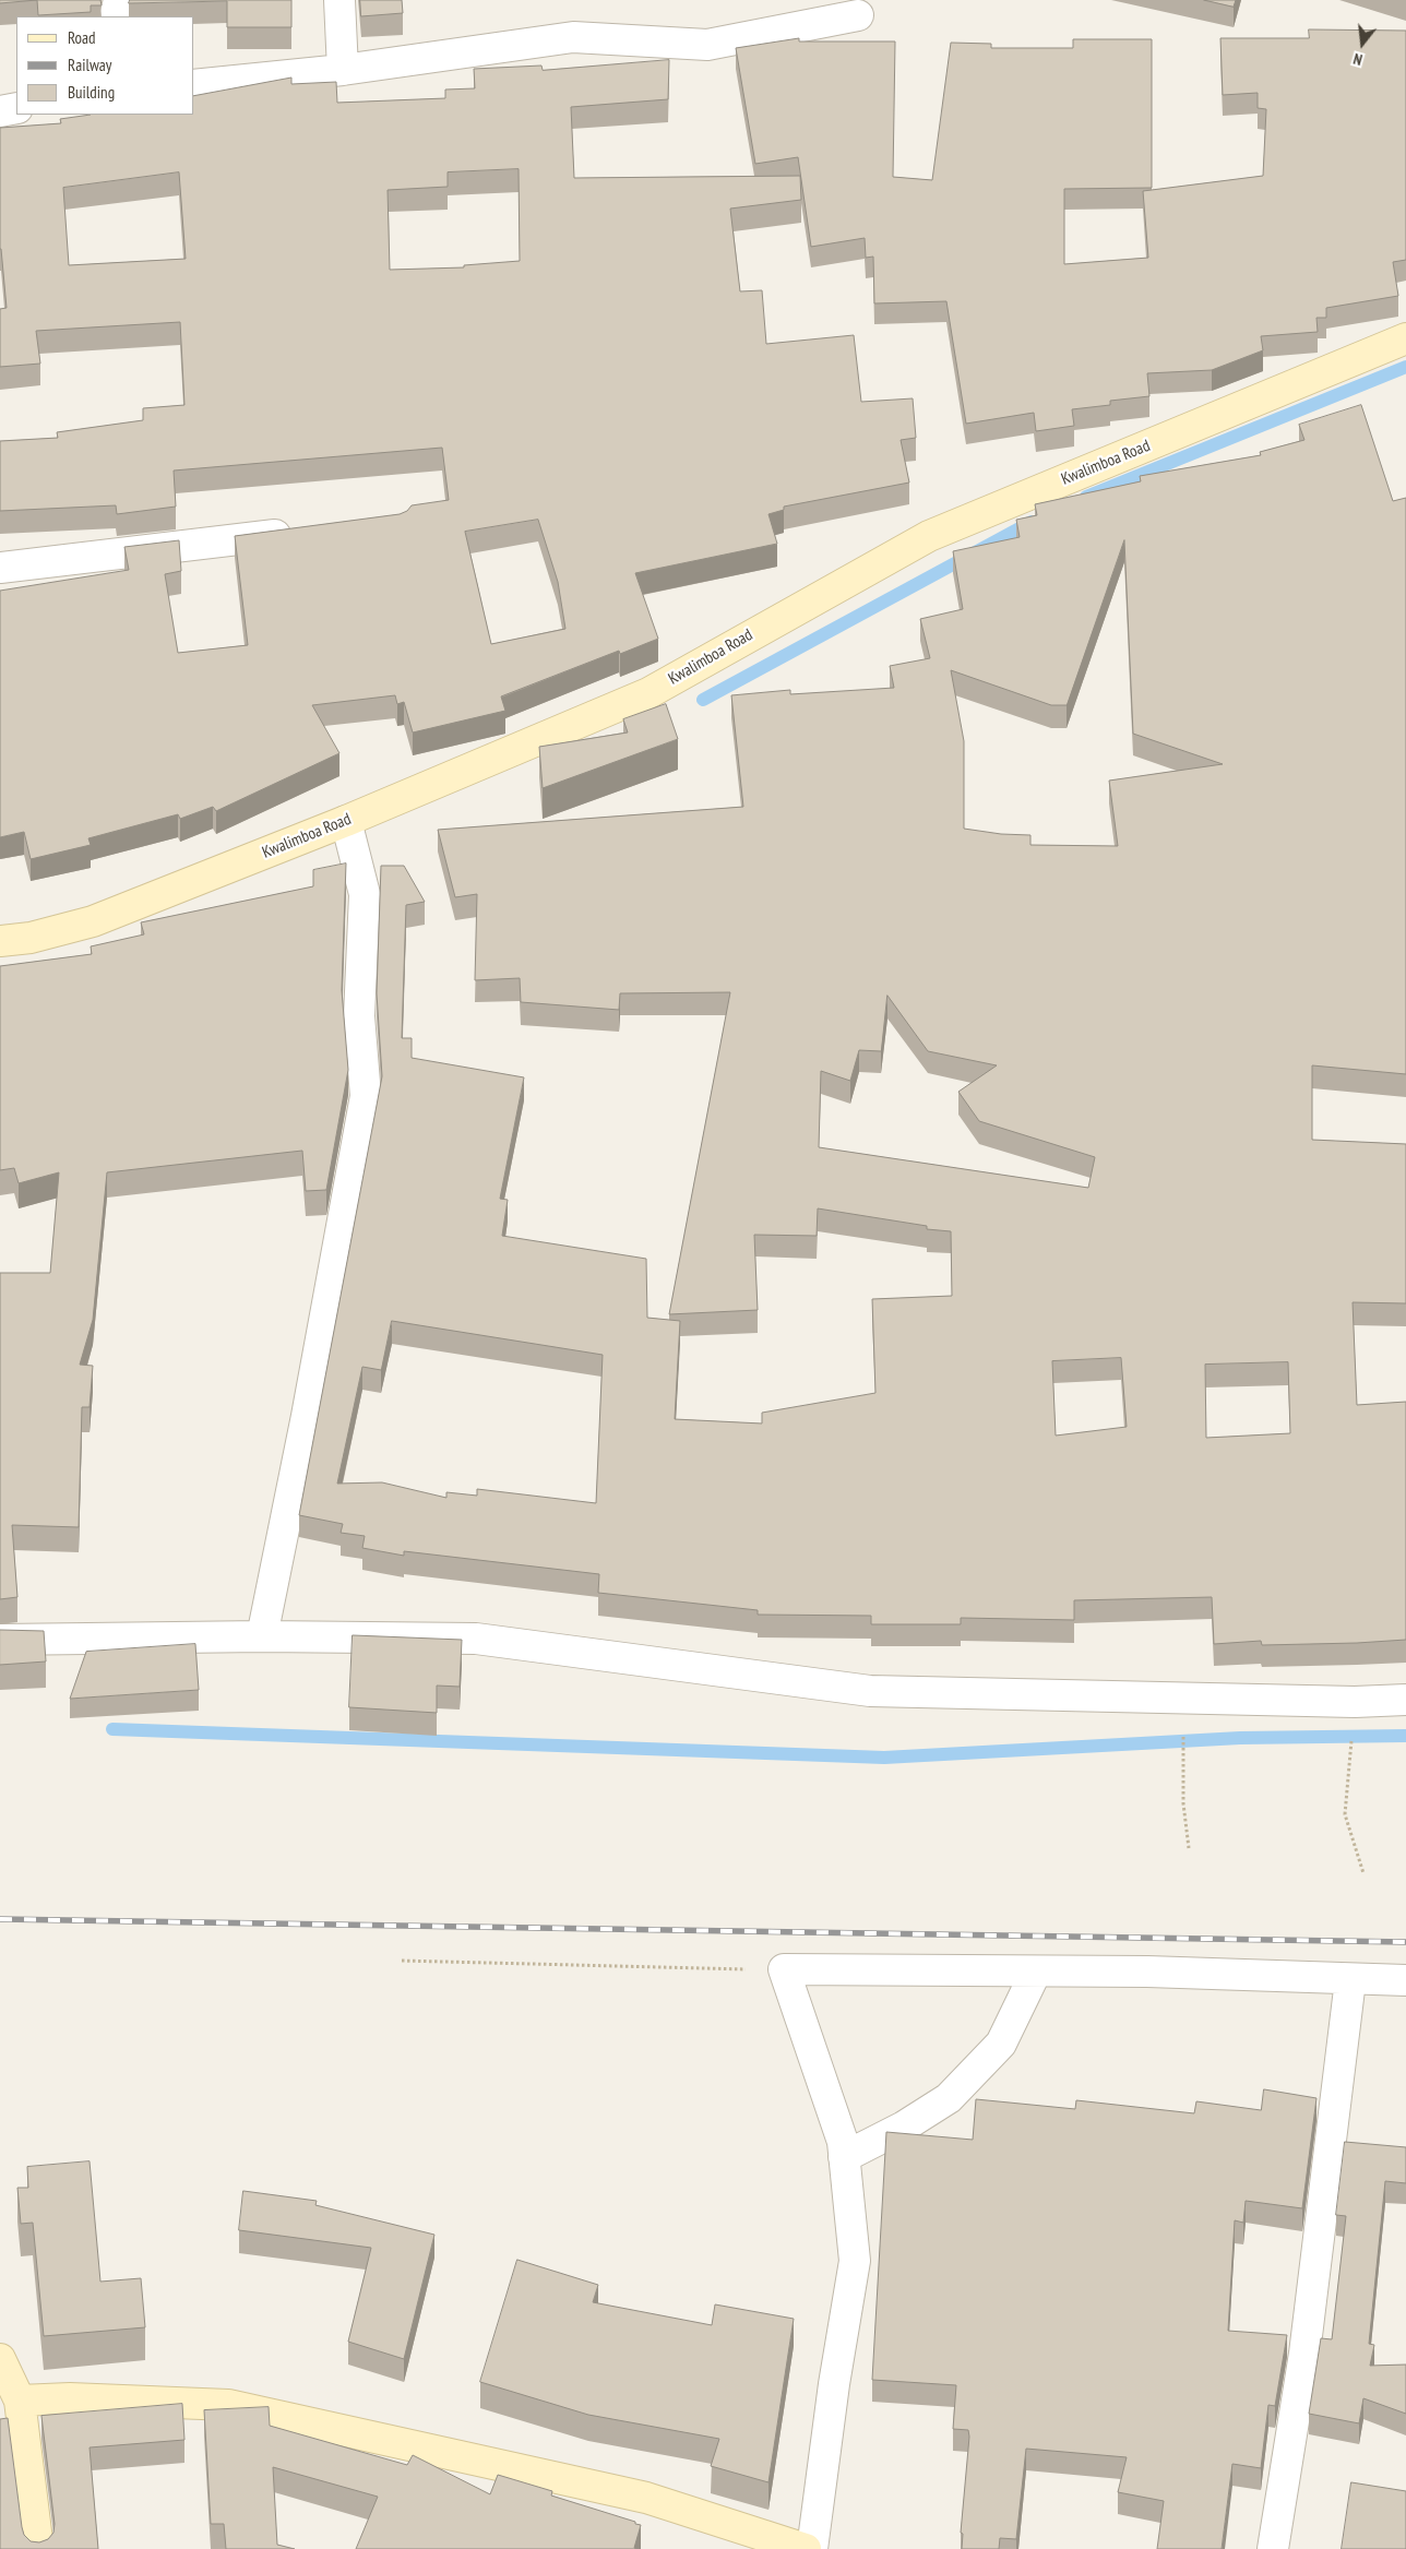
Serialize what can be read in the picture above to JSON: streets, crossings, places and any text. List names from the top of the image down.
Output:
{
  "streets": {
    "street": ["Kwalimboa Road"]
  },
  "legend": ["Road", "Railway", "Building"],
  "north": "bottom"
}
